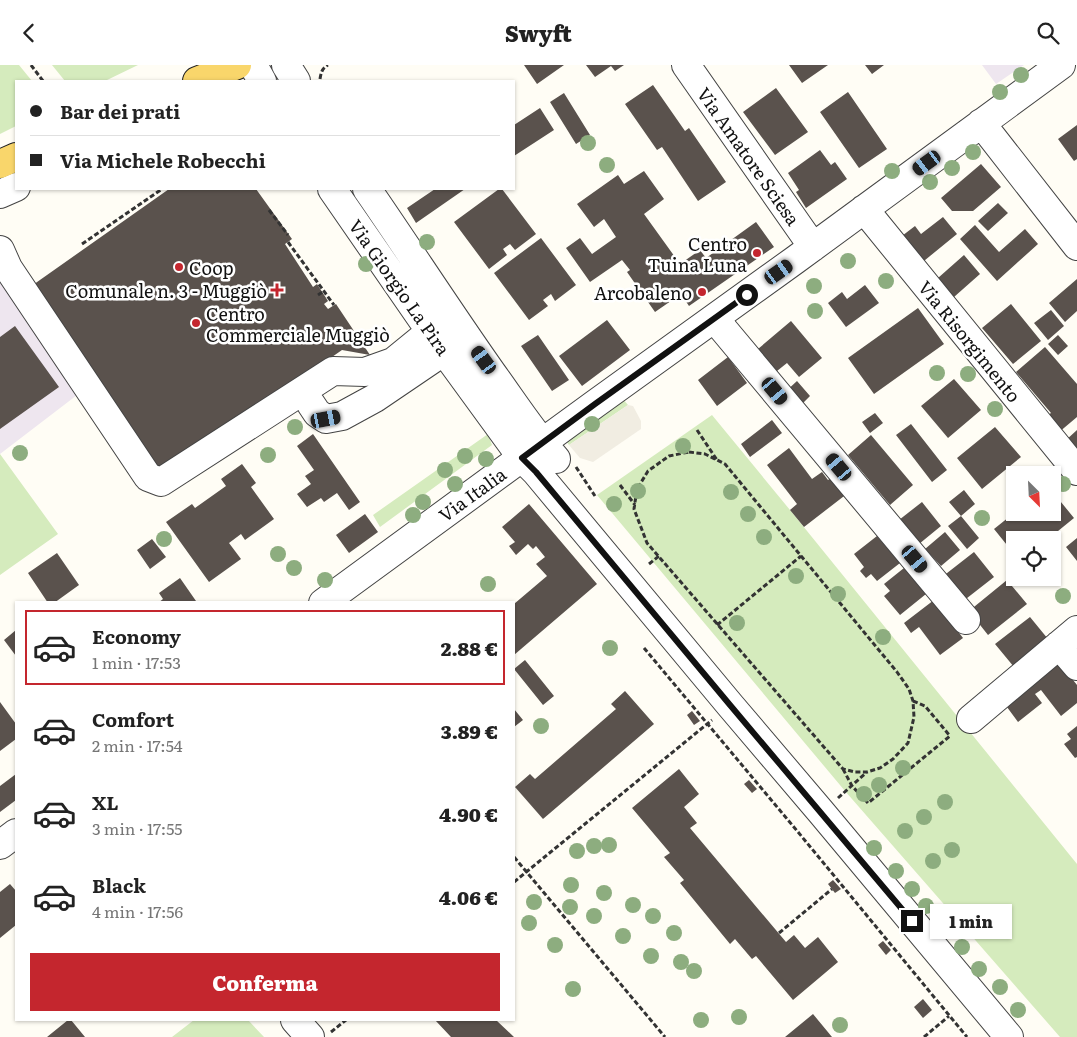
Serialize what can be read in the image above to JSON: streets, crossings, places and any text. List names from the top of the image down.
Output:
{
  "streets": {
    "street": [
      "Via Amatore Sciesa",
      "Via Giorgio La Pira",
      "Via Risorgimento",
      "Via Italia"
    ]
  },
  "crossings": [
    ["Via Amatore Sciesa", "Via Italia"],
    ["Via Giorgio La Pira", "Via Italia"],
    ["Via Risorgimento", "Via Italia"]
  ],
  "places": {
    "other": [
      "Centro Tuina Luna",
      "Coop",
      "Arcobaleno",
      "Centro Commerciale Muggiò"
    ],
    "health": ["Comunale n. 3 - Muggiò"]
  },
  "north": "bottom right",
  "page": {
    "header": "Swyft",
    "banner": ["Bar dei prati", "Via Michele Robecchi"],
    "list": [
      {
        "name": "Economy",
        "note": "1 min · 17:53",
        "value": "2.88 €"
      },
      {
        "name": "Comfort",
        "note": "2 min · 17:54",
        "value": "3.89 €"
      },
      {
        "name": "XL",
        "note": "3 min · 17:55",
        "value": "4.90 €"
      },
      {
        "name": "Black",
        "note": "4 min · 17:56",
        "value": "4.06 €"
      }
    ],
    "bubble": "1 min",
    "buttons": "Conferma"
  }
}
